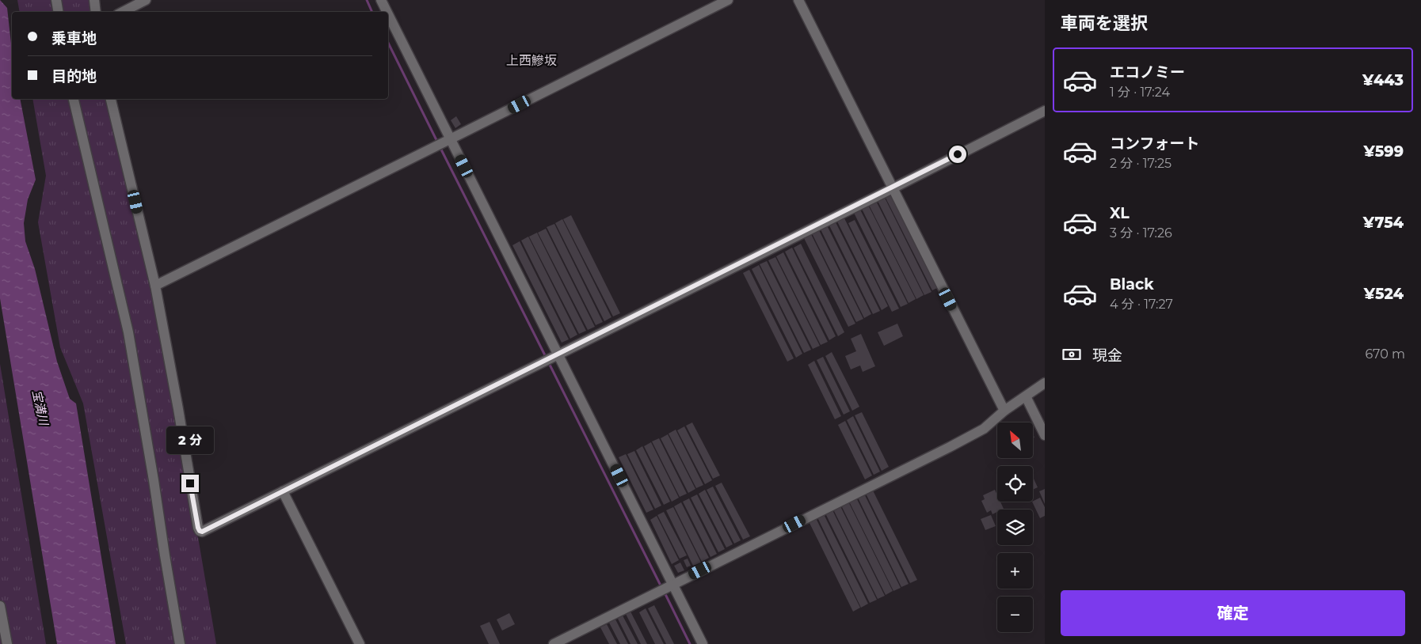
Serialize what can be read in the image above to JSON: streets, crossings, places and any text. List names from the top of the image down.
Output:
{
  "districts": ["上西鰺坂"],
  "water": ["宝満川"],
  "north": "top left",
  "page": {
    "heading": "車両を選択",
    "banner": ["乗車地", "目的地"],
    "list": [
      {
        "name": "エコノミー",
        "note": "1 分 · 17:24",
        "value": "¥443"
      },
      {
        "name": "コンフォート",
        "note": "2 分 · 17:25",
        "value": "¥599"
      },
      {
        "name": "XL",
        "note": "3 分 · 17:26",
        "value": "¥754"
      },
      {
        "name": "Black",
        "note": "4 分 · 17:27",
        "value": "¥524"
      }
    ],
    "pay": ["現金", "670 m"],
    "map_buttons": ["+", "−"],
    "bubble": "2 分",
    "buttons": "確定"
  }
}
